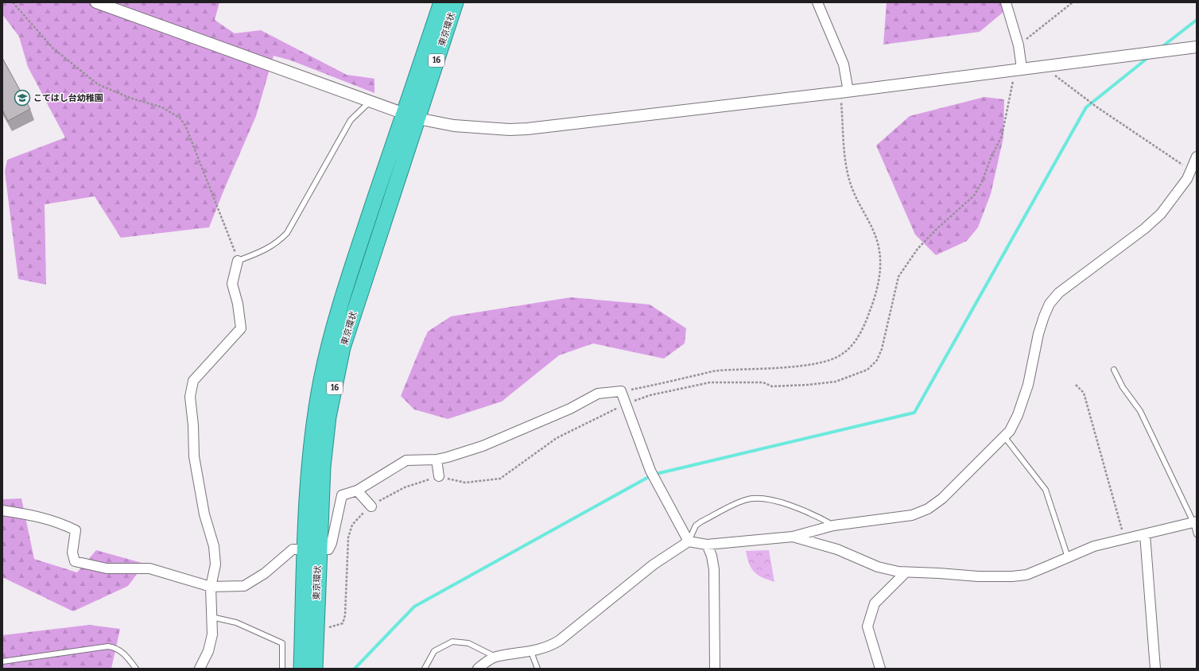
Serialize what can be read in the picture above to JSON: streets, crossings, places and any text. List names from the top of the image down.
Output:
{
  "streets": {
    "highway": ["東京環状", "16"]
  },
  "places": {
    "school or university": ["こてはし台幼稚園"]
  }
}
